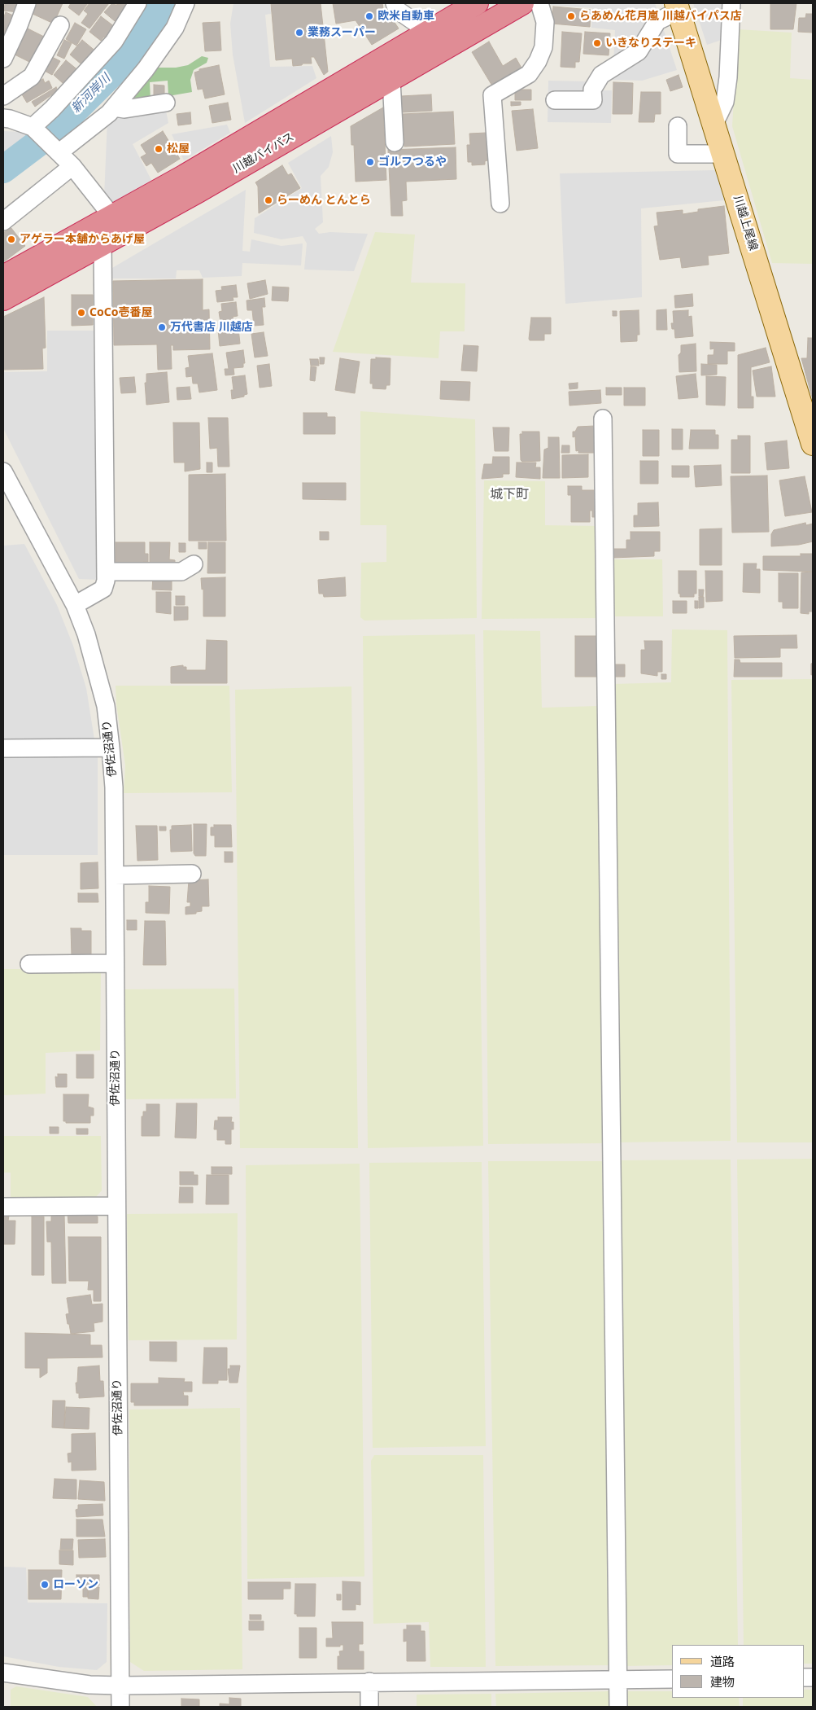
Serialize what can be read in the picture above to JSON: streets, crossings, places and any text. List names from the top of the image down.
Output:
{
  "streets": {
    "highway": ["川越バイパス"],
    "main road": ["川越上尾線"],
    "street": ["伊佐沼通り"]
  },
  "districts": ["城下町"],
  "water": ["新河岸川"],
  "places": [
    "欧米自動車",
    "らあめん花月嵐 川越バイパス店",
    "業務スーパー",
    "いきなりステーキ",
    "松屋",
    "ゴルフつるや",
    "らーめん とんとら",
    "アゲラー本舗からあげ屋",
    "CoCo壱番屋",
    "万代書店 川越店",
    "ローソン"
  ],
  "legend": ["道路", "建物"]
}
